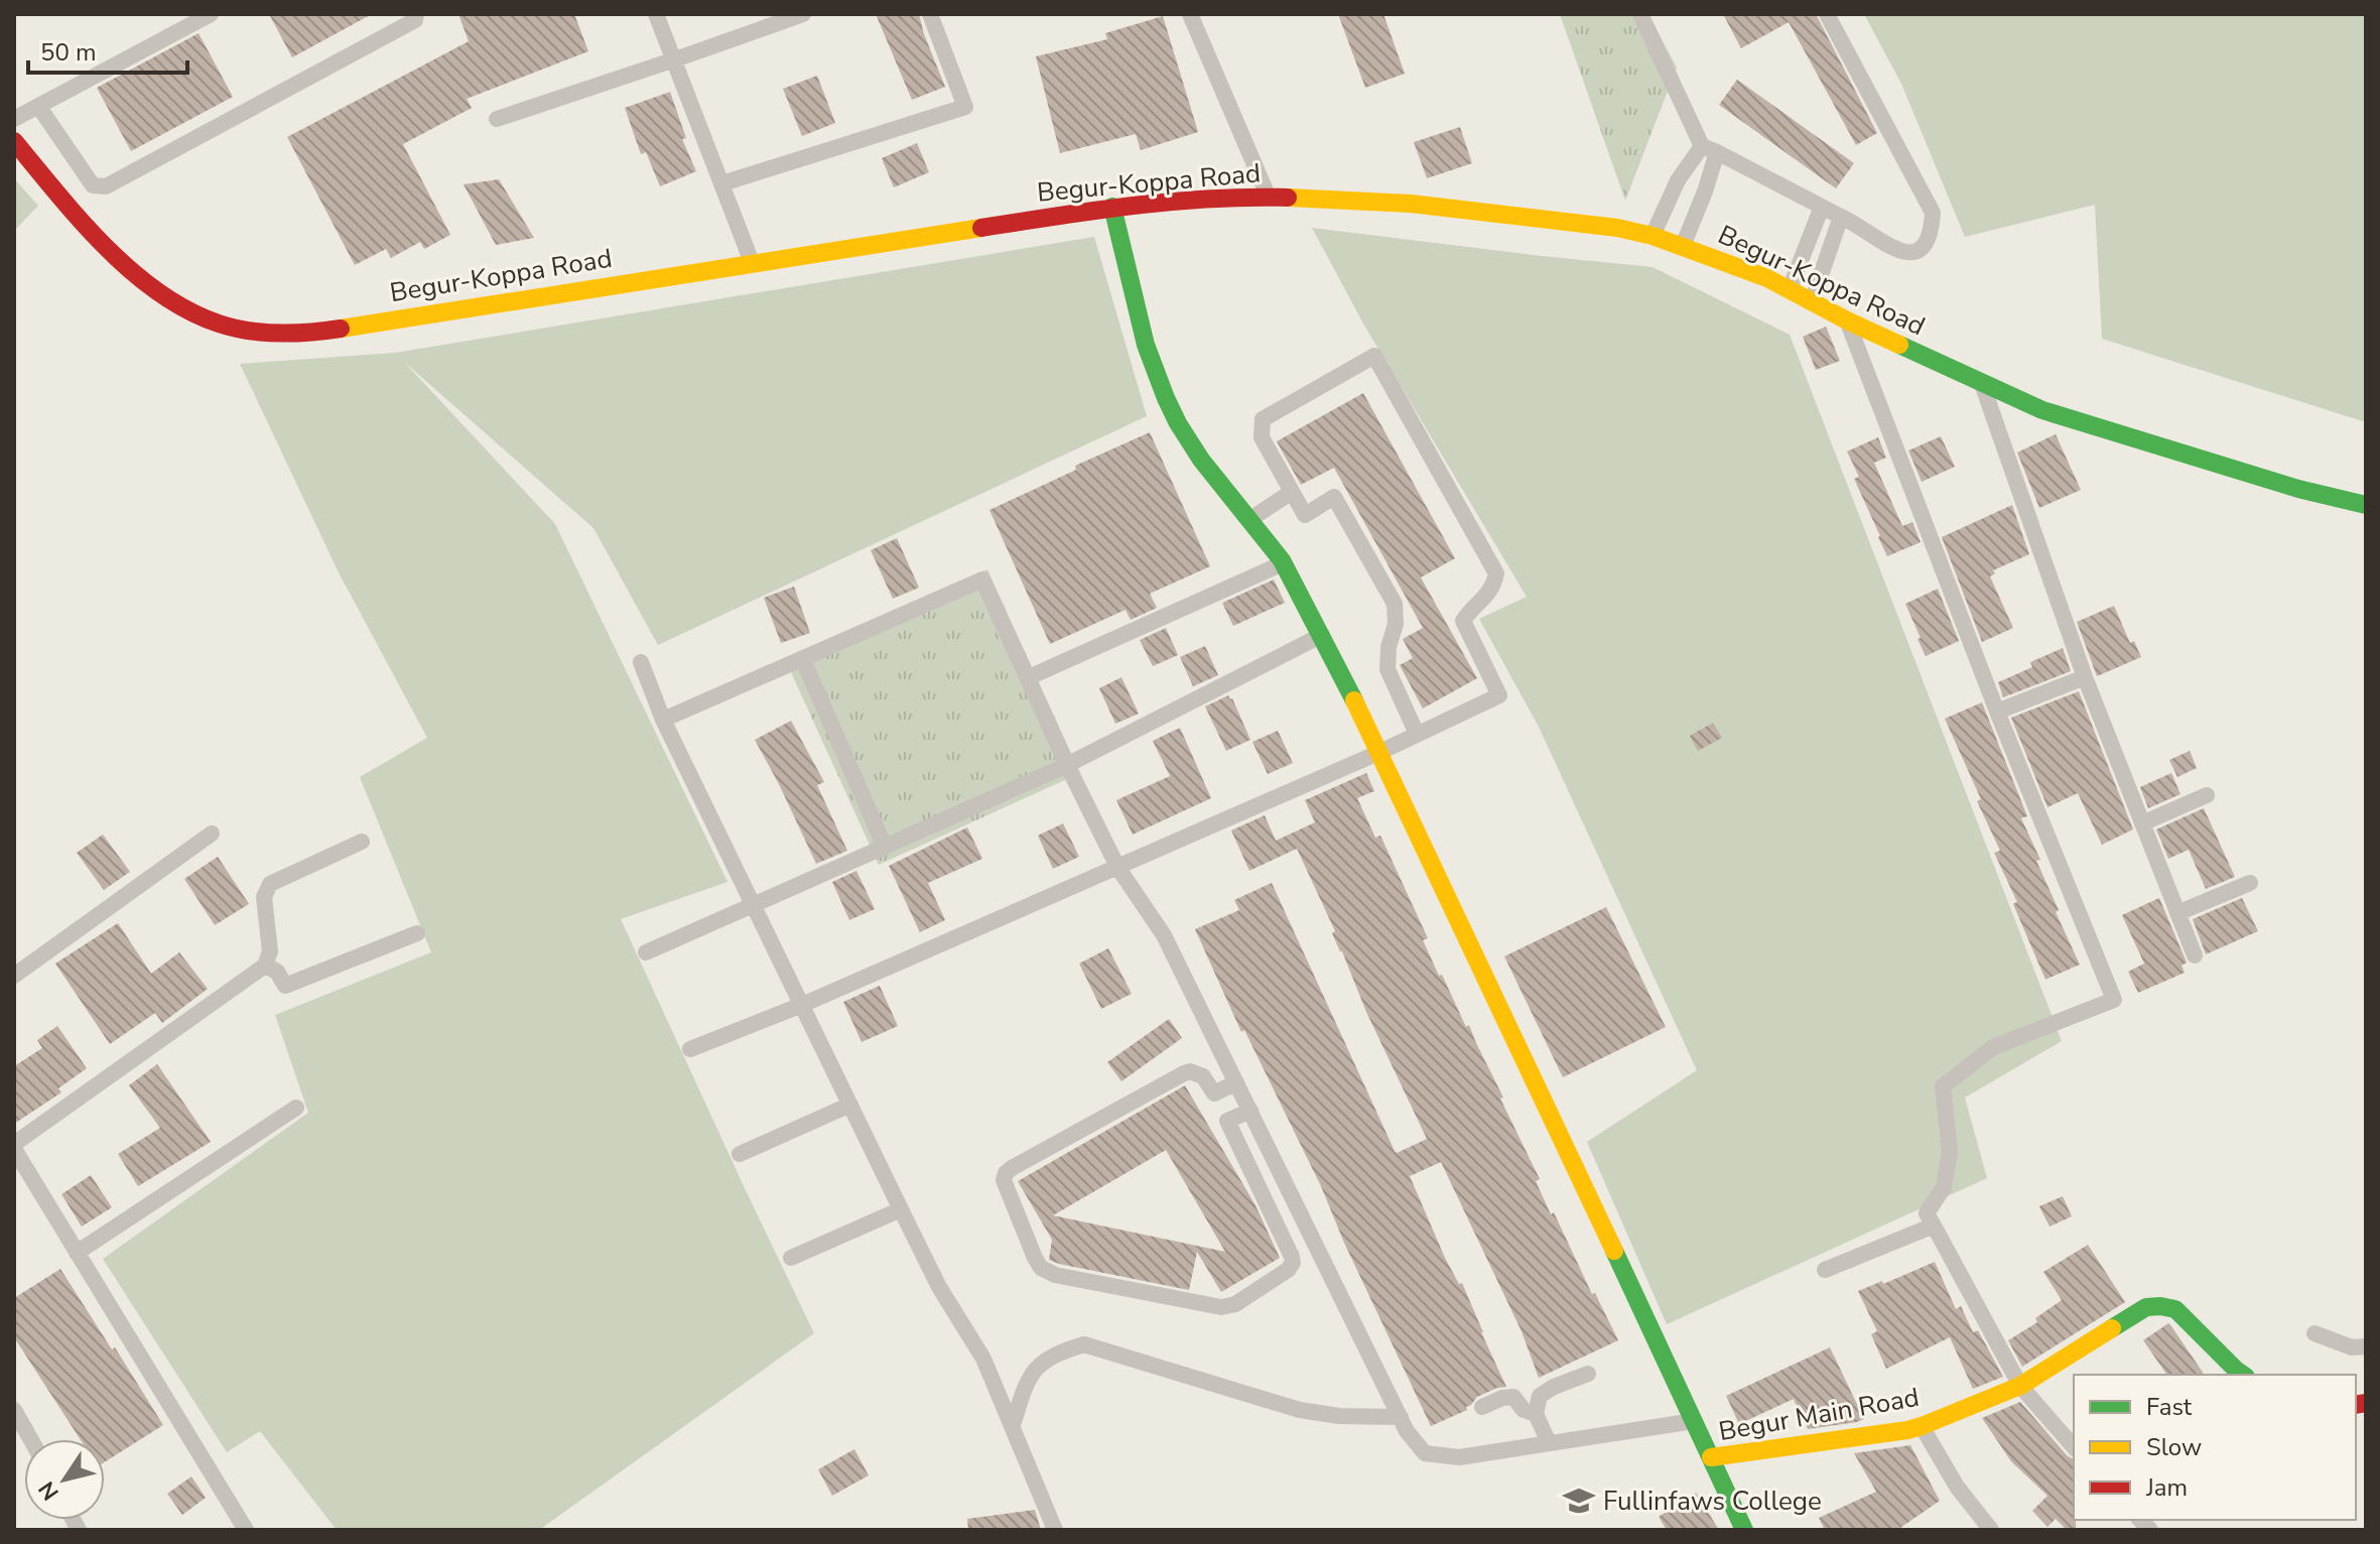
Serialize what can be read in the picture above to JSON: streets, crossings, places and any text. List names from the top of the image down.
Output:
{
  "streets": {
    "main road": ["Begur-Koppa Road", "Begur Main Road"]
  },
  "places": {
    "school or university": ["Fullinfaws College"]
  },
  "legend": ["Fast", "Slow", "Jam"],
  "scale_bar": "50 m",
  "north": "bottom left"
}
